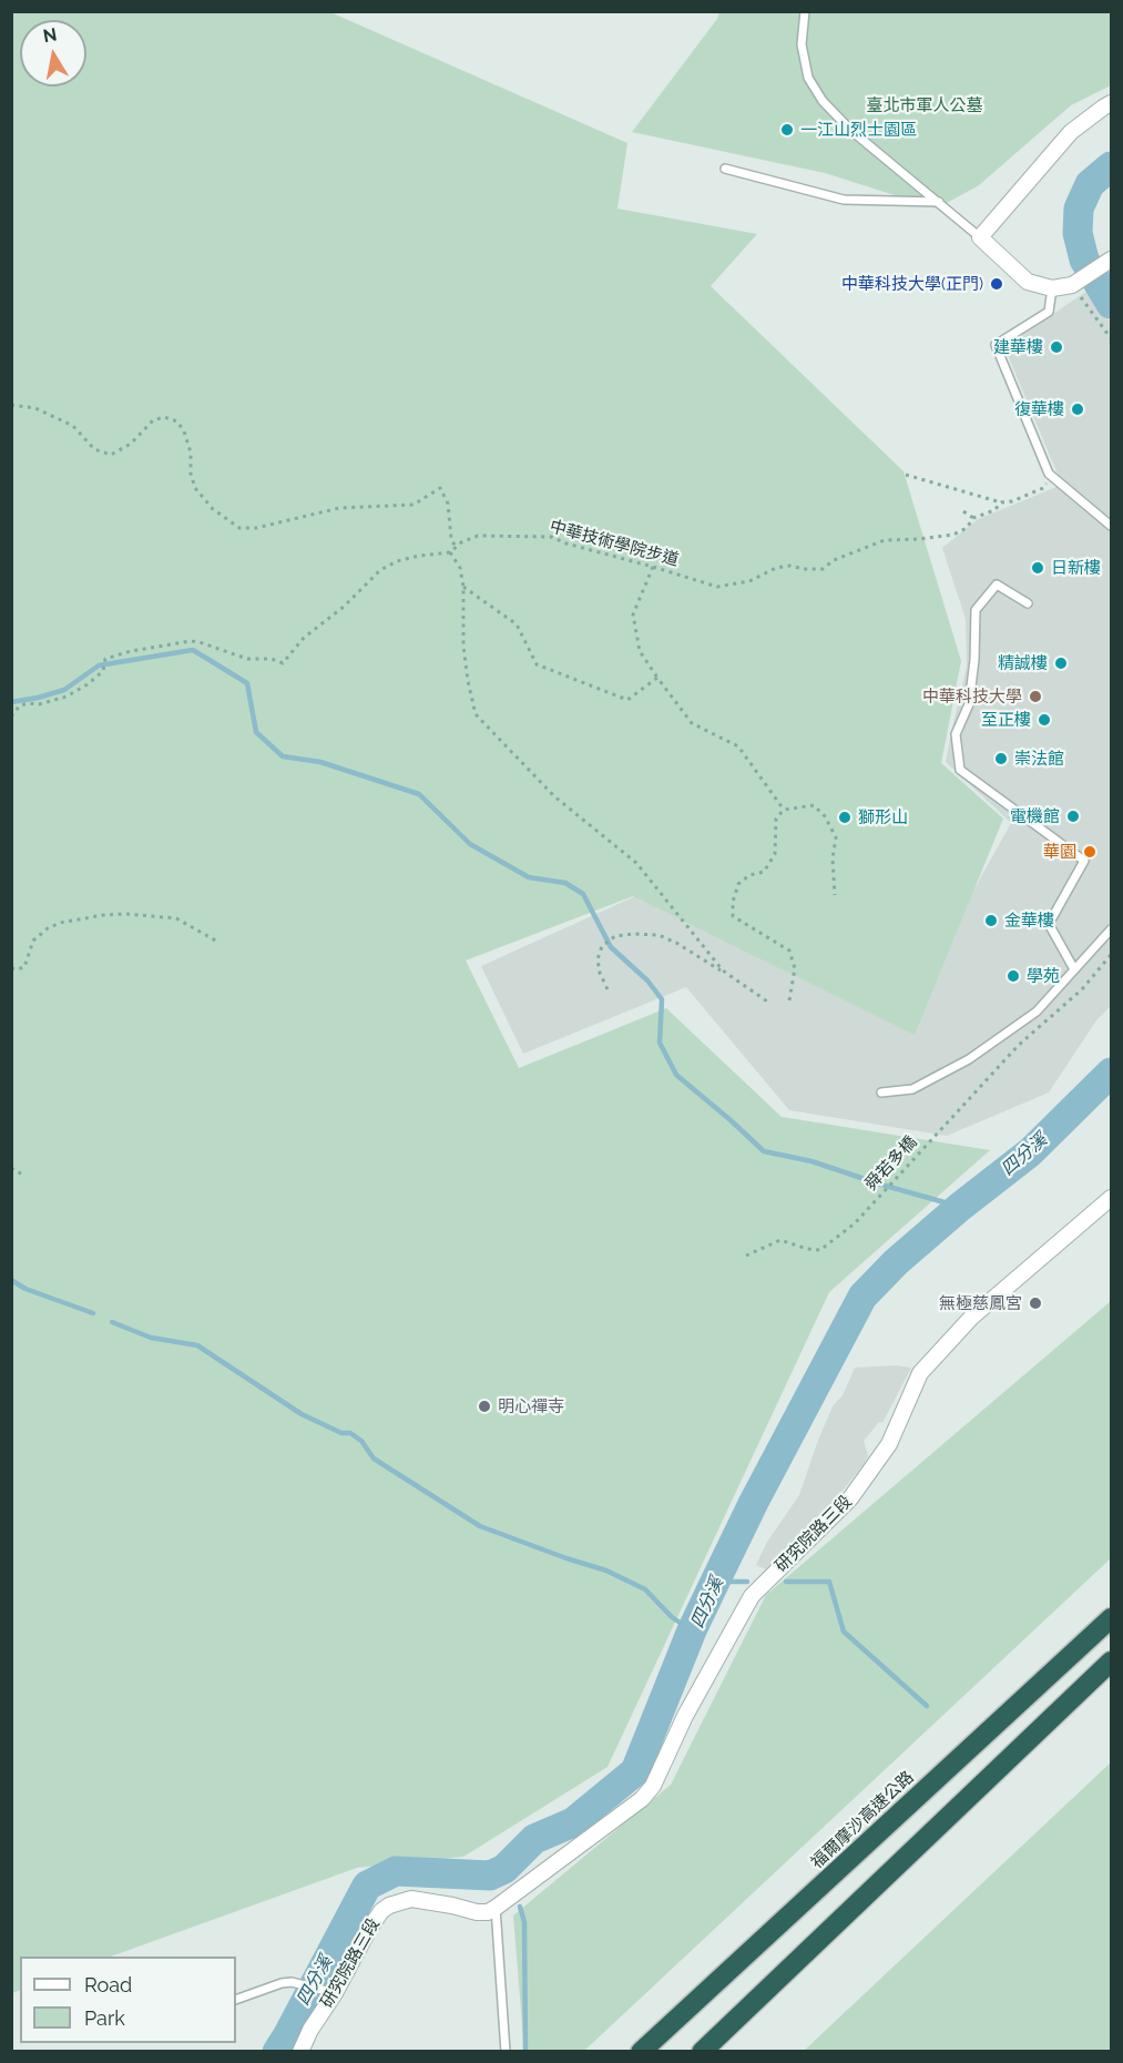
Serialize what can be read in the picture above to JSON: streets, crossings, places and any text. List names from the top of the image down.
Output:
{
  "streets": {
    "highway": ["福爾摩沙高速公路"],
    "street": ["研究院路三段"],
    "path": ["中華技術學院步道", "舜若多橋"]
  },
  "water": ["四分溪"],
  "parks": ["臺北市軍人公墓"],
  "places": [
    "一江山烈士園區",
    "中華科技大學(正門)",
    "建華樓",
    "復華樓",
    "日新樓",
    "精誠樓",
    "中華科技大學",
    "至正樓",
    "崇法館",
    "電機館",
    "獅形山",
    "華園",
    "金華樓",
    "學苑",
    "無極慈鳳宮",
    "明心禪寺"
  ],
  "legend": ["Road", "Park"],
  "north": "top"
}
